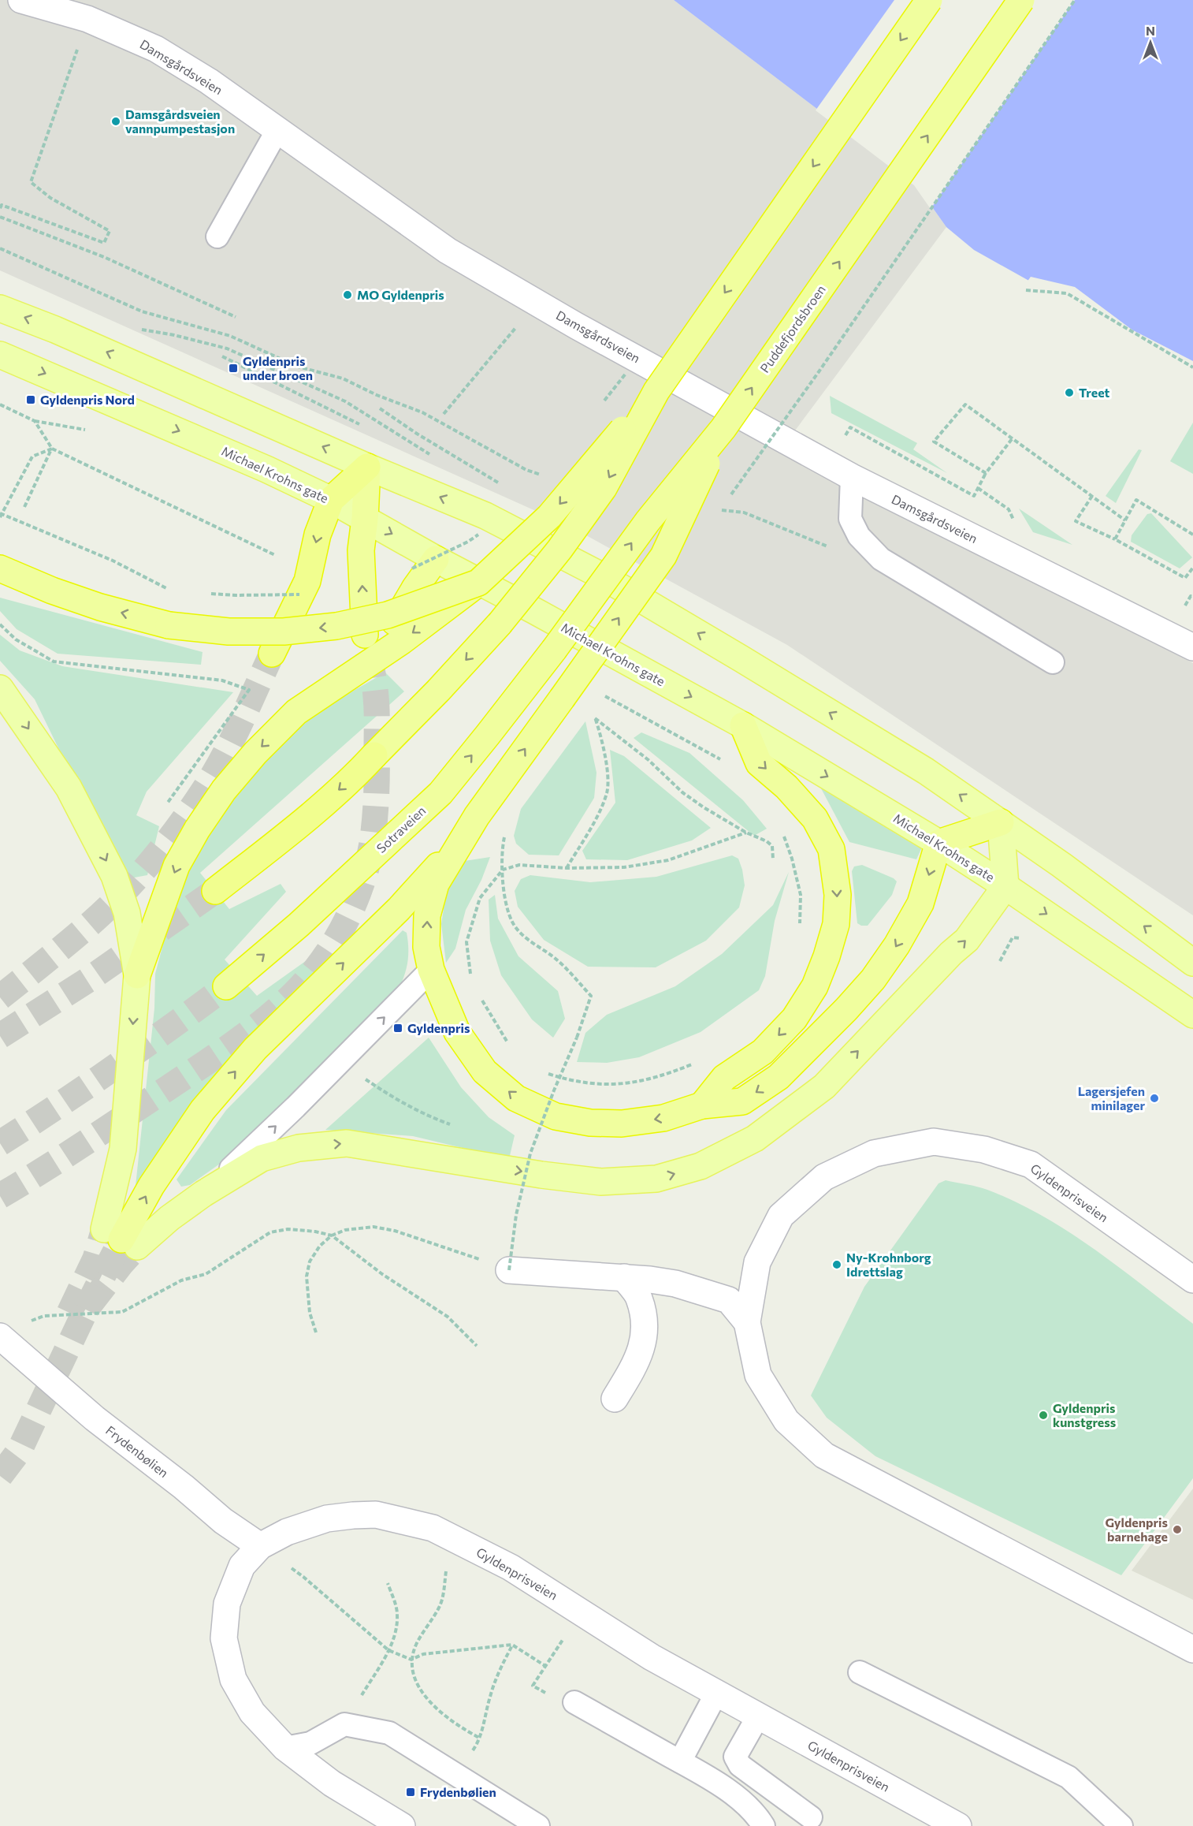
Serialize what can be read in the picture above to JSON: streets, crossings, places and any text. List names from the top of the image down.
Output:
{
  "streets": {
    "highway": ["Puddefjordsbroen", "Sotraveien"],
    "main road": ["Michael Krohns gate"],
    "street": ["Damsgårdsveien", "Gyldenprisveien", "Frydenbølien"]
  },
  "crossings": [
    ["Puddefjordsbroen", "Sotraveien"],
    ["Gyldenprisveien", "Frydenbølien"]
  ],
  "places": {
    "other": [
      "Damsgårdsveien vannpumpestasjon",
      "MO Gyldenpris",
      "Treet",
      "Lagersjefen minilager",
      "Ny-Krohnborg Idrettslag",
      "Gyldenpris kunstgress",
      "Gyldenpris barnehage"
    ],
    "transit": [
      "Gyldenpris under broen",
      "Gyldenpris Nord",
      "Gyldenpris",
      "Frydenbølien"
    ]
  },
  "north": "top"
}
